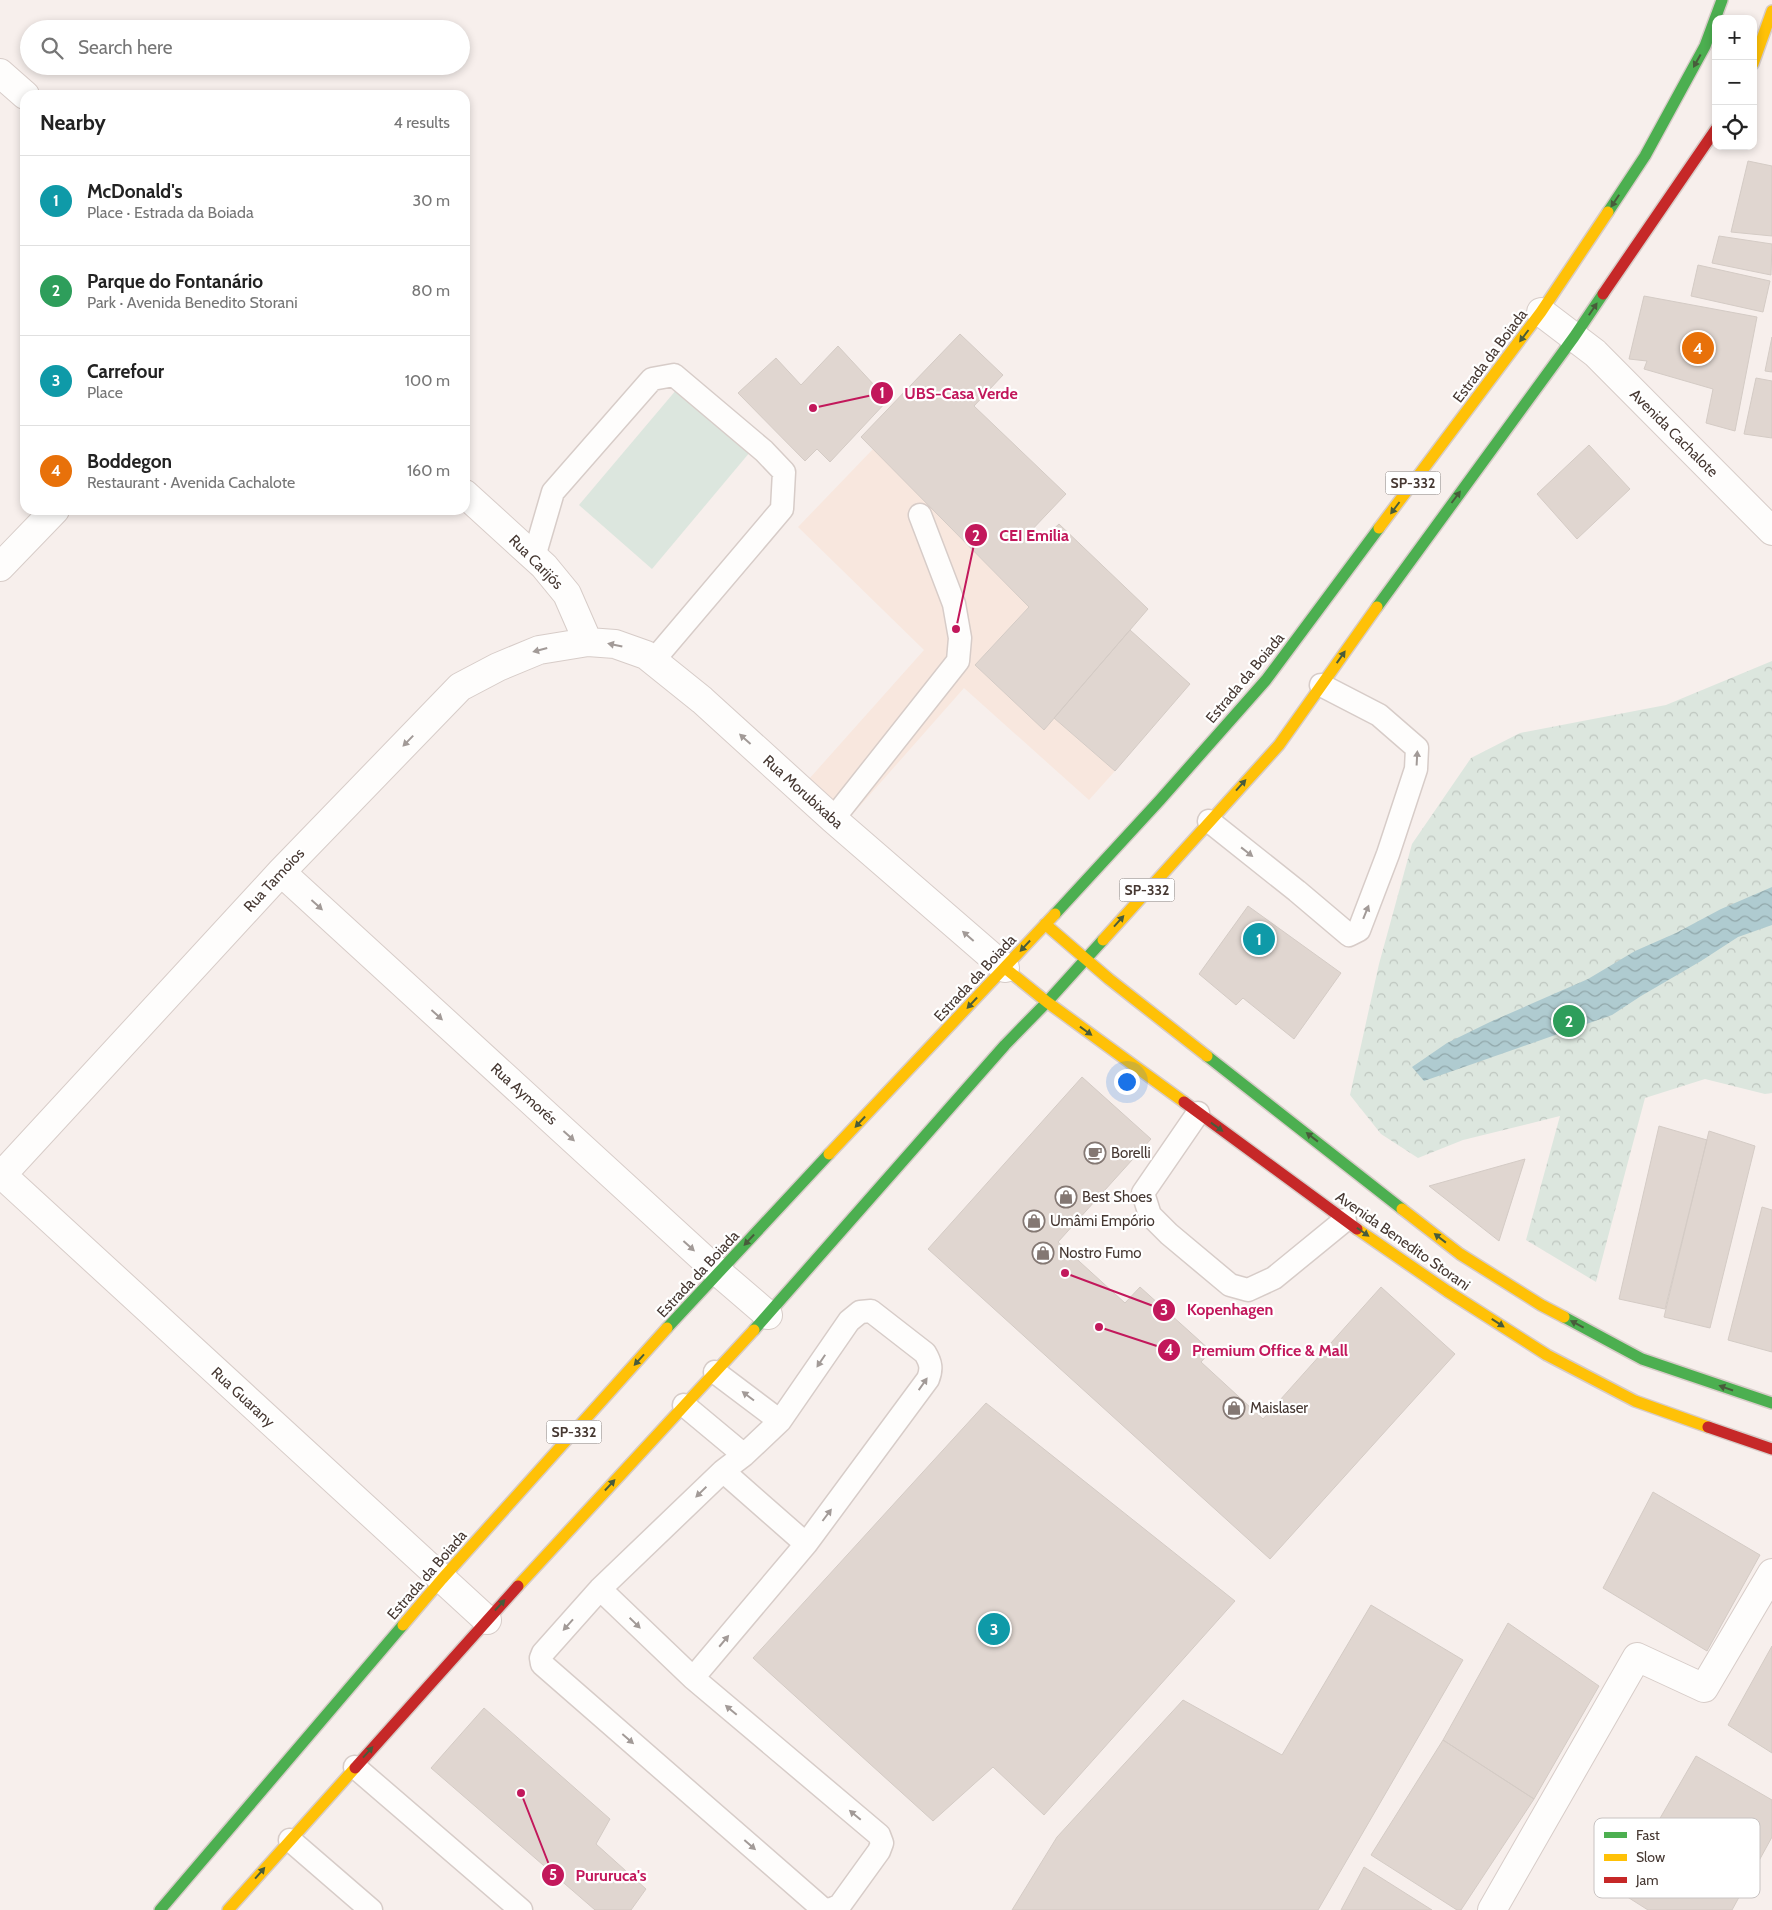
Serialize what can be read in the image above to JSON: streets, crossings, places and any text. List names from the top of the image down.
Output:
{
  "streets": {
    "main road": ["Estrada da Boiada", "SP-332", "Avenida Benedito Storani"],
    "street": [
      "Avenida Cachalote",
      "Rua Carijós",
      "Rua Morubixaba",
      "Rua Tamoios",
      "Rua Aymorés",
      "Rua Guarany"
    ]
  },
  "crossings": [
    ["Estrada da Boiada", "Avenida Cachalote"],
    ["Estrada da Boiada", "Rua Morubixaba"],
    ["Estrada da Boiada", "Rua Aymorés"],
    ["Estrada da Boiada", "Avenida Benedito Storani"],
    ["Estrada da Boiada", "Rua Guarany"],
    ["Avenida Cachalote", "SP-332"],
    ["SP-332", "Rua Aymorés"],
    ["SP-332", "Avenida Benedito Storani"],
    ["SP-332", "Rua Guarany"],
    ["Rua Carijós", "Rua Morubixaba"],
    ["Rua Carijós", "Rua Tamoios"],
    ["Rua Morubixaba", "Rua Tamoios"],
    ["Rua Morubixaba", "Avenida Benedito Storani"],
    ["Rua Tamoios", "Rua Aymorés"],
    ["Rua Tamoios", "Rua Guarany"]
  ],
  "one_way": ["Rua Morubixaba", "Rua Tamoios", "Rua Aymorés"],
  "places": {
    "other": [
      "UBS-Casa Verde",
      "CEI Emilia",
      "Kopenhagen",
      "Premium Office & Mall",
      "Pururuca's"
    ],
    "cafe": ["Borelli"],
    "shop": [
      "Best Shoes",
      "Umâmi Empório",
      "Nostro Fumo",
      "Maislaser"
    ]
  },
  "legend": ["Fast", "Slow", "Jam"],
  "page": {
    "map_buttons": ["+", "−"],
    "search": "Search here",
    "heading": ["Nearby", "4 results"],
    "list": [
      {
        "mark": "1",
        "name": "McDonald's",
        "note": "Place · Estrada da Boiada",
        "value": "30 m"
      },
      {
        "mark": "2",
        "name": "Parque do Fontanário",
        "note": "Park · Avenida Benedito Storani",
        "value": "80 m"
      },
      {
        "mark": "3",
        "name": "Carrefour",
        "note": "Place",
        "value": "100 m"
      },
      {
        "mark": "4",
        "name": "Boddegon",
        "note": "Restaurant · Avenida Cachalote",
        "value": "160 m"
      }
    ],
    "pins": [
      "4",
      "1",
      "2",
      "3"
    ]
  }
}
